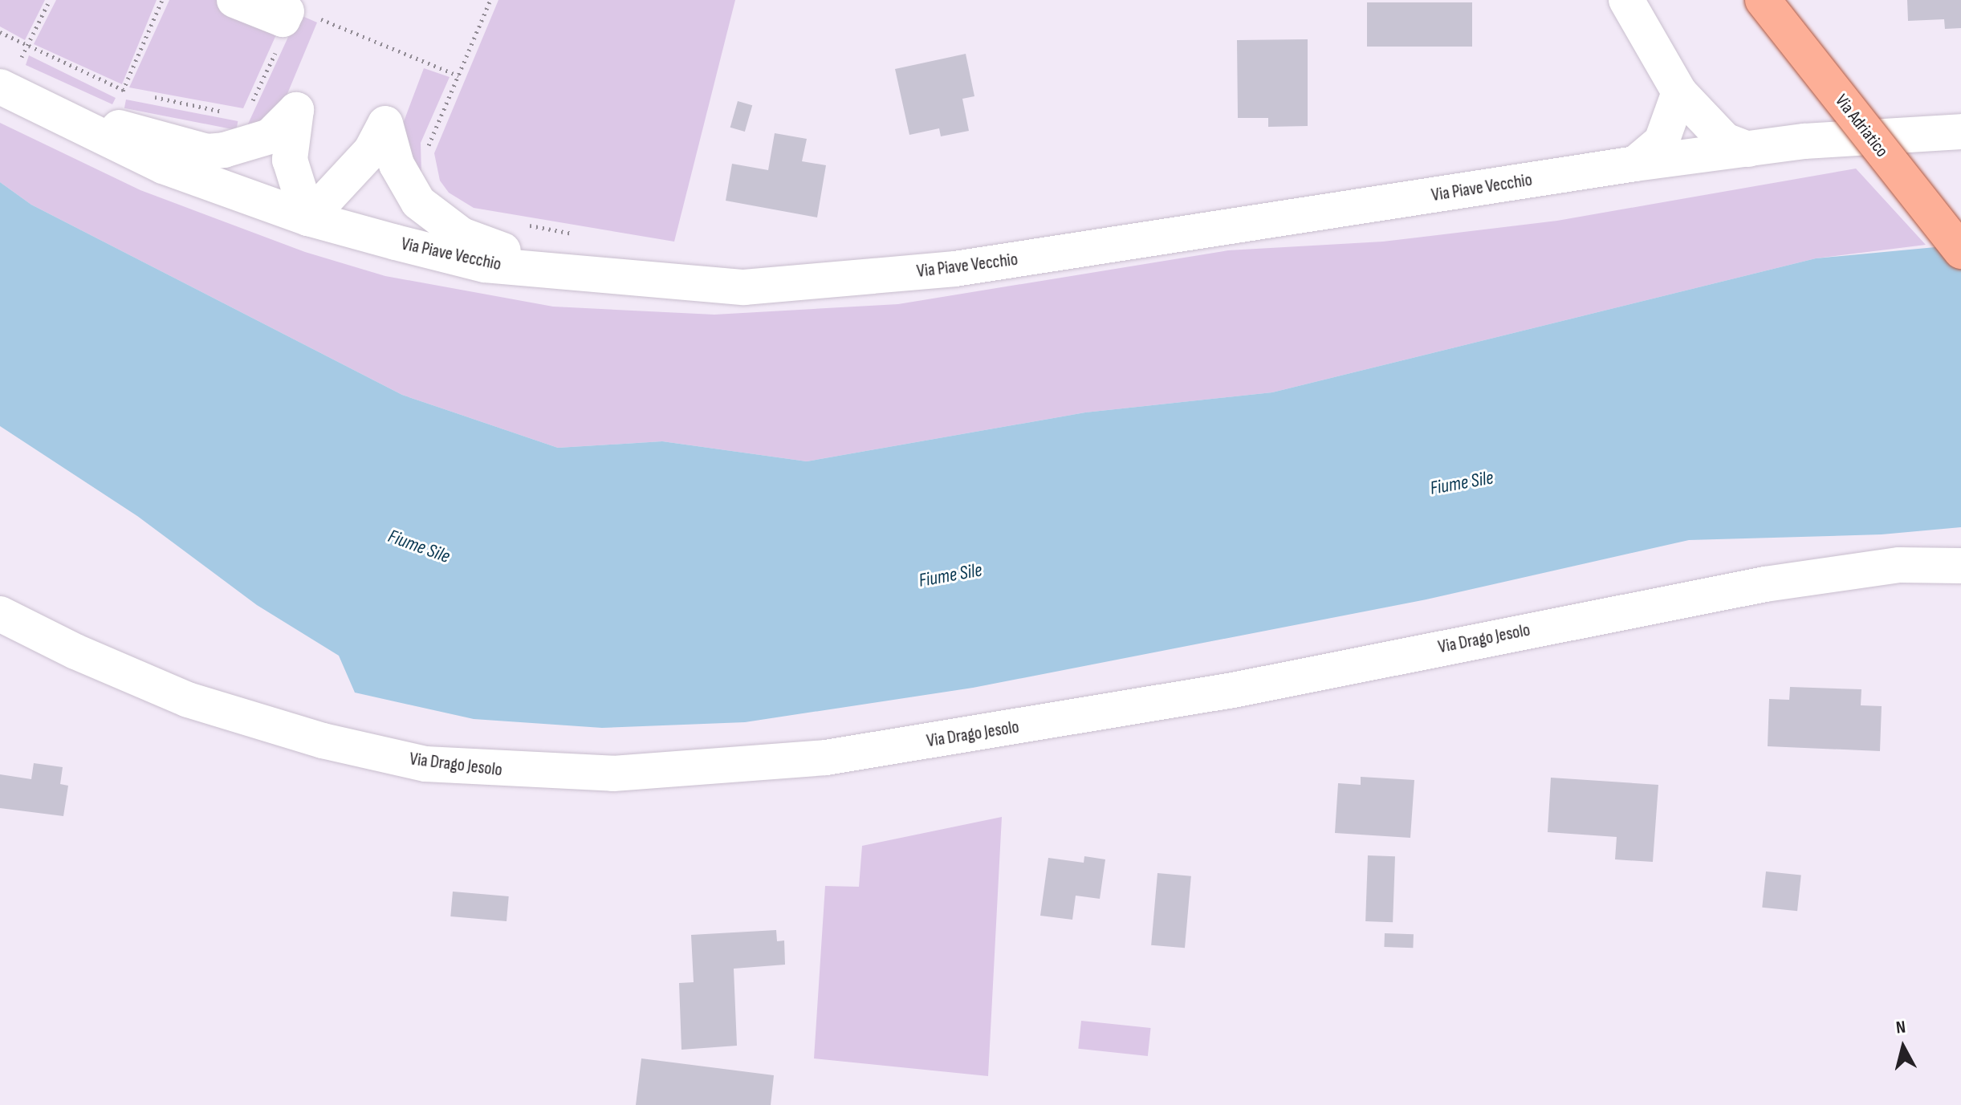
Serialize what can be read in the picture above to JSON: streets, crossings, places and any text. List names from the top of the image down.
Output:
{
  "streets": {
    "main road": ["Via Adriatico"],
    "street": ["Via Piave Vecchio", "Via Drago Jesolo"]
  },
  "water": ["Fiume Sile"],
  "north": "top"
}
